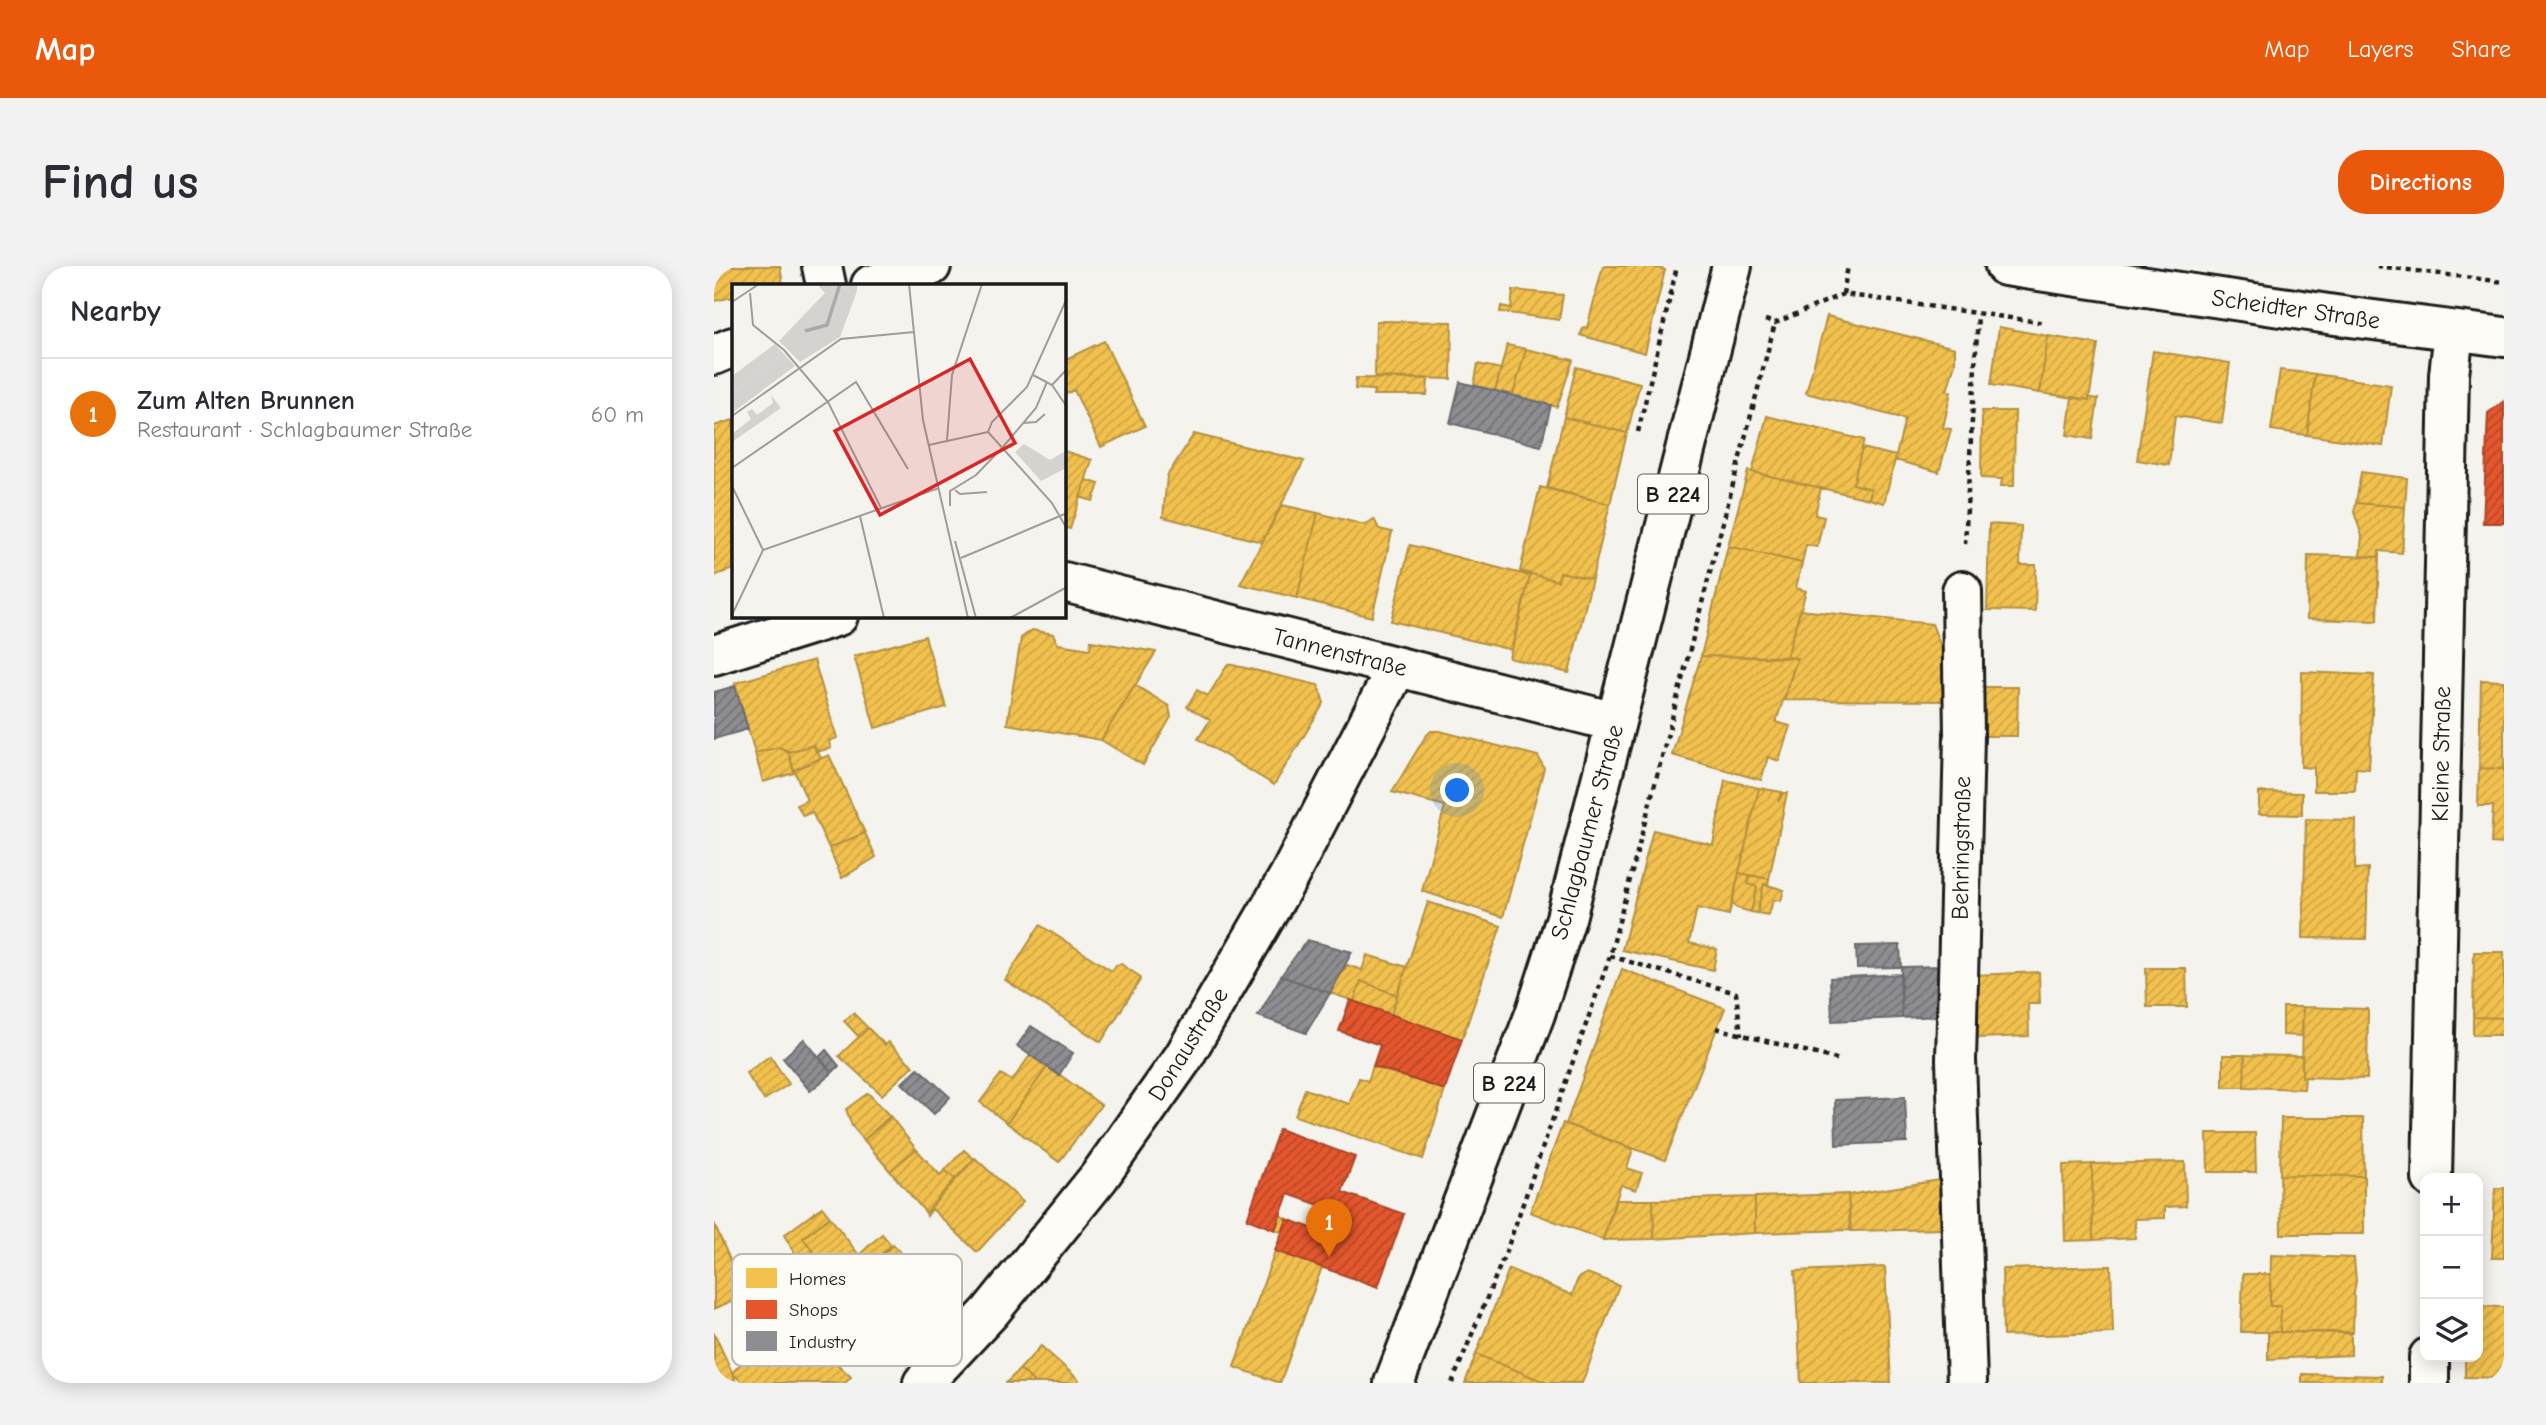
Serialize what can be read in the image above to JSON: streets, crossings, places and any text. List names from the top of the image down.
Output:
{
  "streets": {
    "street": [
      "Scheidter Straße",
      "B 224",
      "Tannenstraße",
      "Kleine Straße",
      "Schlagbaumer Straße",
      "Behringstraße",
      "Donaustraße"
    ]
  },
  "crossings": [
    ["Scheidter Straße", "Kleine Straße"],
    ["Tannenstraße", "Schlagbaumer Straße"],
    ["Tannenstraße", "Donaustraße"]
  ],
  "legend": ["Homes", "Shops", "Industry"],
  "page": {
    "header": "Map",
    "nav": ["Map", "Layers", "Share"],
    "buttons": "Directions",
    "title": "Find us",
    "heading": "Nearby",
    "list": [
      {
        "mark": "1",
        "name": "Zum Alten Brunnen",
        "note": "Restaurant · Schlagbaumer Straße",
        "value": "60 m"
      }
    ],
    "map_buttons": ["+", "−"],
    "pins": "1"
  }
}
